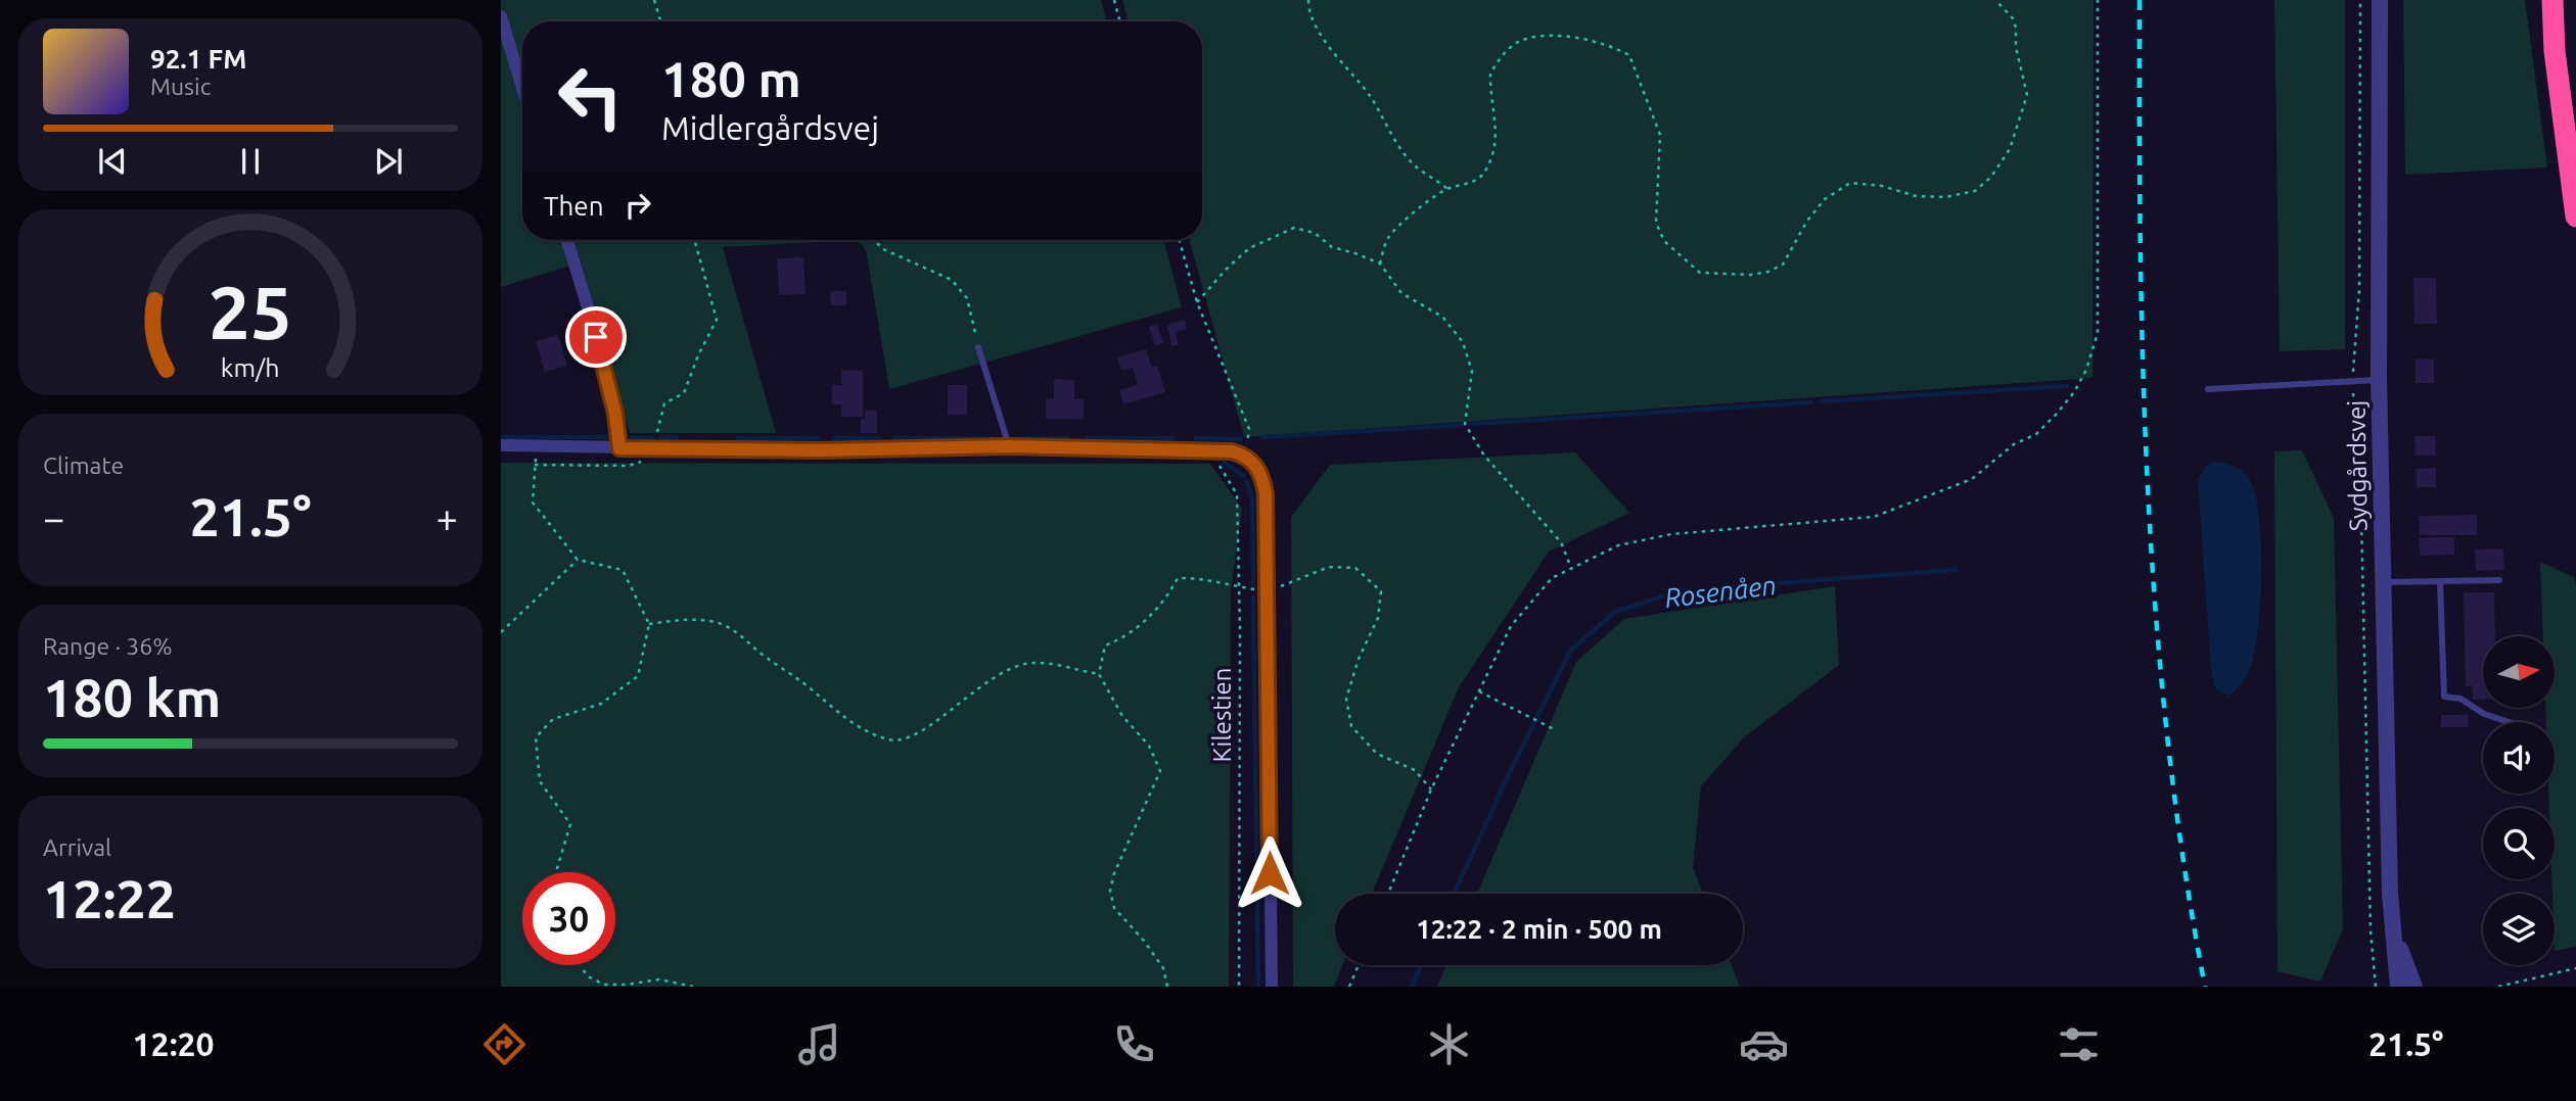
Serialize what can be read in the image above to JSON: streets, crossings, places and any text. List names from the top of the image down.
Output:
{
  "streets": {
    "street": ["Sydgårdsvej"],
    "path": ["Kilestien"]
  },
  "water": ["Rosenåen"],
  "north": "right",
  "page": {
    "turn": ["180 m", "Midlergårdsvej"],
    "song": ["92.1 FM", "Music"],
    "then": "Then",
    "tile": [
      "Climate",
      ["Range · 36%", "180 km"],
      ["Arrival", "12:22"]
    ],
    "heat": ["−", "21.5°", "+"],
    "limit": "30",
    "trip": "12:22 · 2 min · 500 m",
    "tabs": ["12:20", "21.5°"],
    "gauge": ["25", "km/h"]
  }
}
